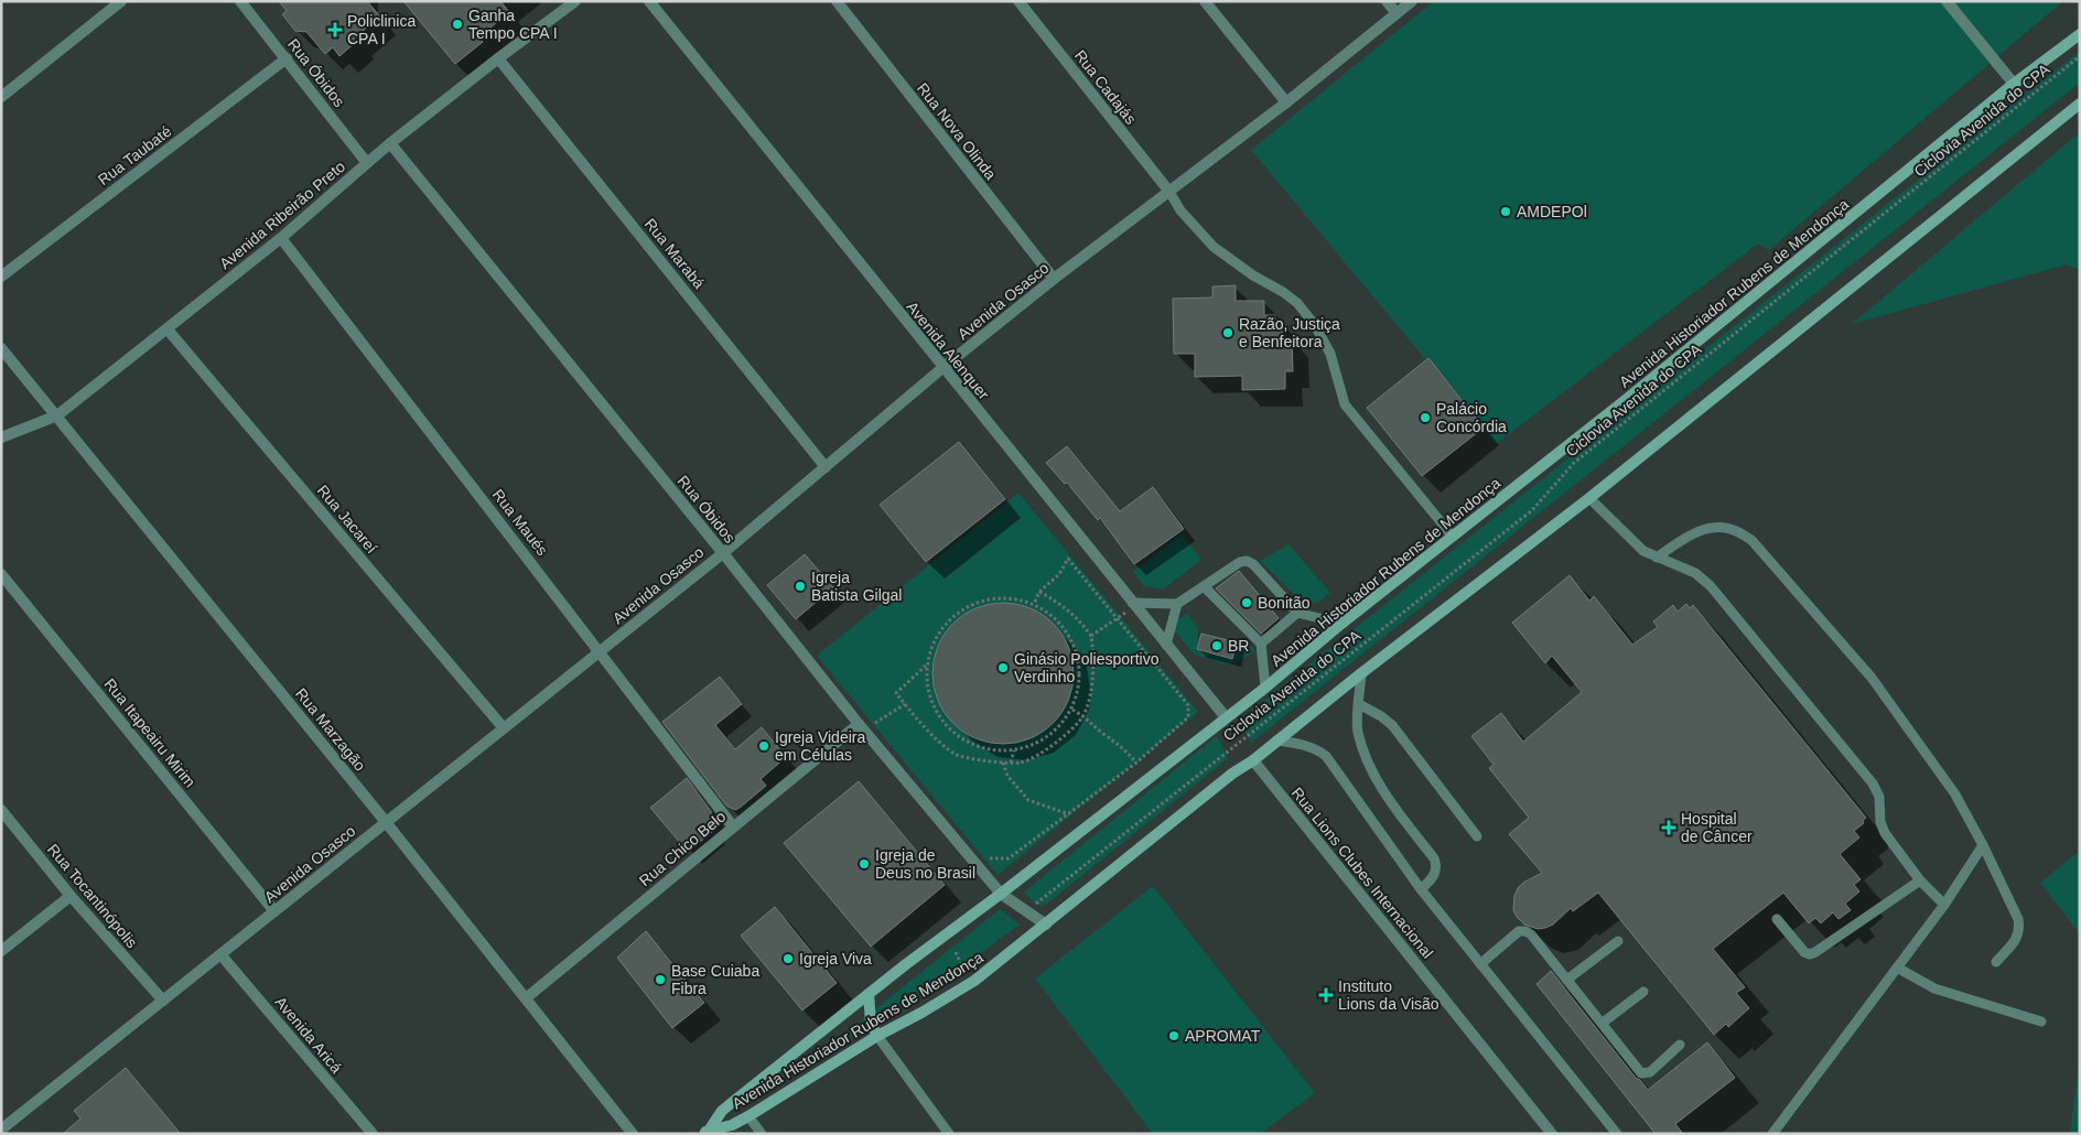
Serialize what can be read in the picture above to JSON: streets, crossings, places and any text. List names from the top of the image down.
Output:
{
  "streets": {
    "main road": ["Avenida Historiador Rubens de Mendonça"],
    "street": [
      "Rua Óbidos",
      "Rua Cadajás",
      "Rua Nova Olinda",
      "Rua Taubaté",
      "Avenida Ribeirão Preto",
      "Rua Marabá",
      "Avenida Osasco",
      "Avenida Alenquer",
      "Rua Jacareí",
      "Rua Maués",
      "Rua Marzagão",
      "Rua Itapeairu Mirim",
      "Rua Chico Belo",
      "Rua Lions Clubes Internacional",
      "Rua Tocantinópolis",
      "Avenida Aricá"
    ],
    "path": ["Ciclovia Avenida do CPA"]
  },
  "crossings": [
    ["Rua Óbidos", "Ciclovia Avenida do CPA"],
    ["Rua Óbidos", "Rua Taubaté"],
    ["Rua Óbidos", "Avenida Ribeirão Preto"],
    ["Rua Óbidos", "Avenida Historiador Rubens de Mendonça"],
    ["Rua Óbidos", "Avenida Osasco"],
    ["Rua Óbidos", "Rua Chico Belo"],
    ["Rua Cadajás", "Avenida Osasco"],
    ["Rua Nova Olinda", "Avenida Osasco"],
    ["Avenida Ribeirão Preto", "Rua Marabá"],
    ["Avenida Ribeirão Preto", "Rua Jacareí"],
    ["Avenida Ribeirão Preto", "Rua Maués"],
    ["Avenida Ribeirão Preto", "Rua Marzagão"],
    ["Rua Marabá", "Avenida Osasco"],
    ["Avenida Historiador Rubens de Mendonça", "Avenida Alenquer"],
    ["Avenida Historiador Rubens de Mendonça", "Rua Lions Clubes Internacional"],
    ["Avenida Osasco", "Avenida Alenquer"],
    ["Avenida Osasco", "Rua Jacareí"],
    ["Avenida Osasco", "Rua Maués"],
    ["Avenida Osasco", "Rua Marzagão"],
    ["Avenida Osasco", "Rua Itapeairu Mirim"],
    ["Avenida Osasco", "Rua Tocantinópolis"],
    ["Avenida Osasco", "Avenida Aricá"],
    ["Rua Maués", "Rua Chico Belo"],
    ["Rua Marzagão", "Rua Chico Belo"]
  ],
  "places": {
    "other": [
      "Ganha Tempo CPA I",
      "AMDEPOl",
      "Razão, Justiça e Benfeitora",
      "Palácio Concórdia",
      "Igreja Batista Gilgal",
      "Bonitão",
      "BR",
      "Ginásio Poliesportivo Verdinho",
      "Igreja Videira em Células",
      "Igreja de Deus no Brasil",
      "Igreja Viva",
      "Base Cuiaba Fibra",
      "APROMAT"
    ],
    "health": ["Policlinica CPA I", "Hospital de Câncer", "Instituto Lions da Visão"]
  }
}
